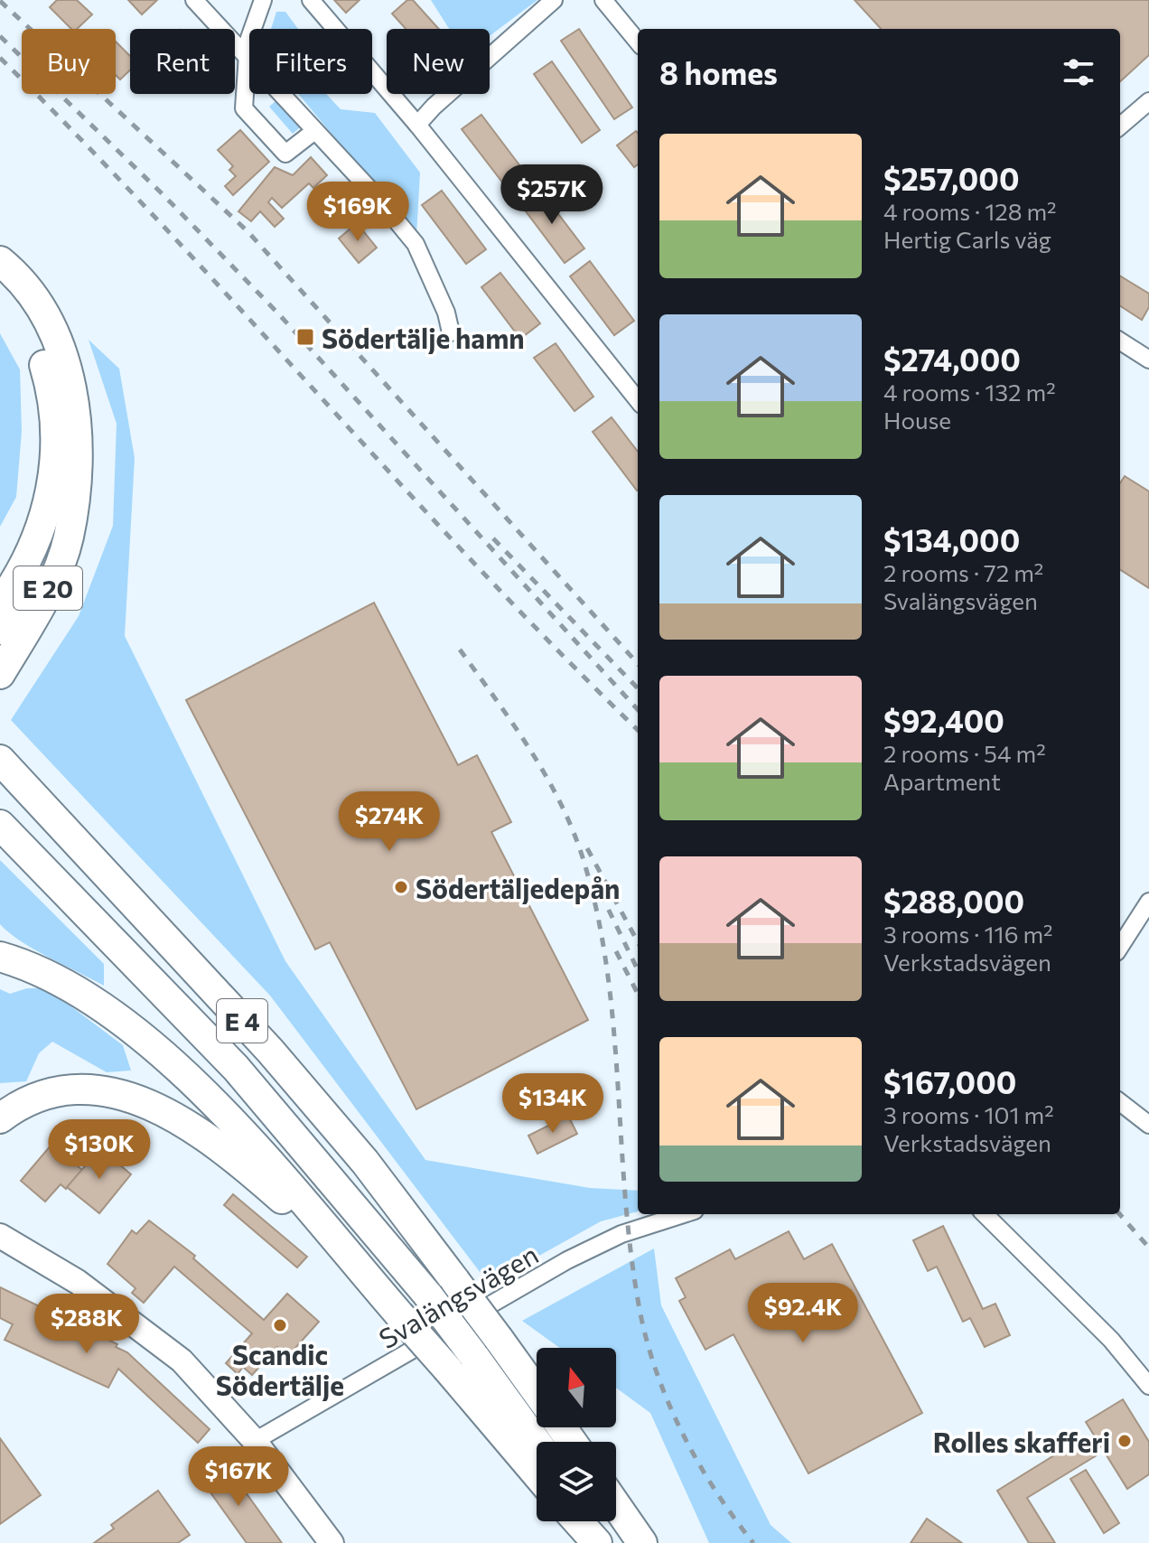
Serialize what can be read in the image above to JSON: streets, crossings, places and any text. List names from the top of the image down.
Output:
{
  "streets": {
    "highway": ["E 20", "E 4"],
    "street": ["Svalängsvägen"]
  },
  "places": {
    "transit": ["Södertälje hamn"],
    "other": ["Södertäljedepån", "Scandic Södertälje", "Rolles skafferi"]
  },
  "north": "top",
  "page": {
    "chip": [
      "Buy",
      "Rent",
      "Filters",
      "New"
    ],
    "heading": "8 homes",
    "list": [
      {
        "name": "$257,000",
        "note": "4 rooms · 128 m² · Hertig Carls väg"
      },
      {
        "name": "$274,000",
        "note": "4 rooms · 132 m² · House"
      },
      {
        "name": "$134,000",
        "note": "2 rooms · 72 m² · Svalängsvägen"
      },
      {
        "name": "$92,400",
        "note": "2 rooms · 54 m² · Apartment"
      },
      {
        "name": "$288,000",
        "note": "3 rooms · 116 m² · Verkstadsvägen"
      },
      {
        "name": "$167,000",
        "note": "3 rooms · 101 m² · Verkstadsvägen"
      }
    ],
    "price": [
      "$257K",
      "$169K",
      "$274K",
      "$134K",
      "$130K",
      "$92.4K",
      "$288K",
      "$167K"
    ]
  }
}
